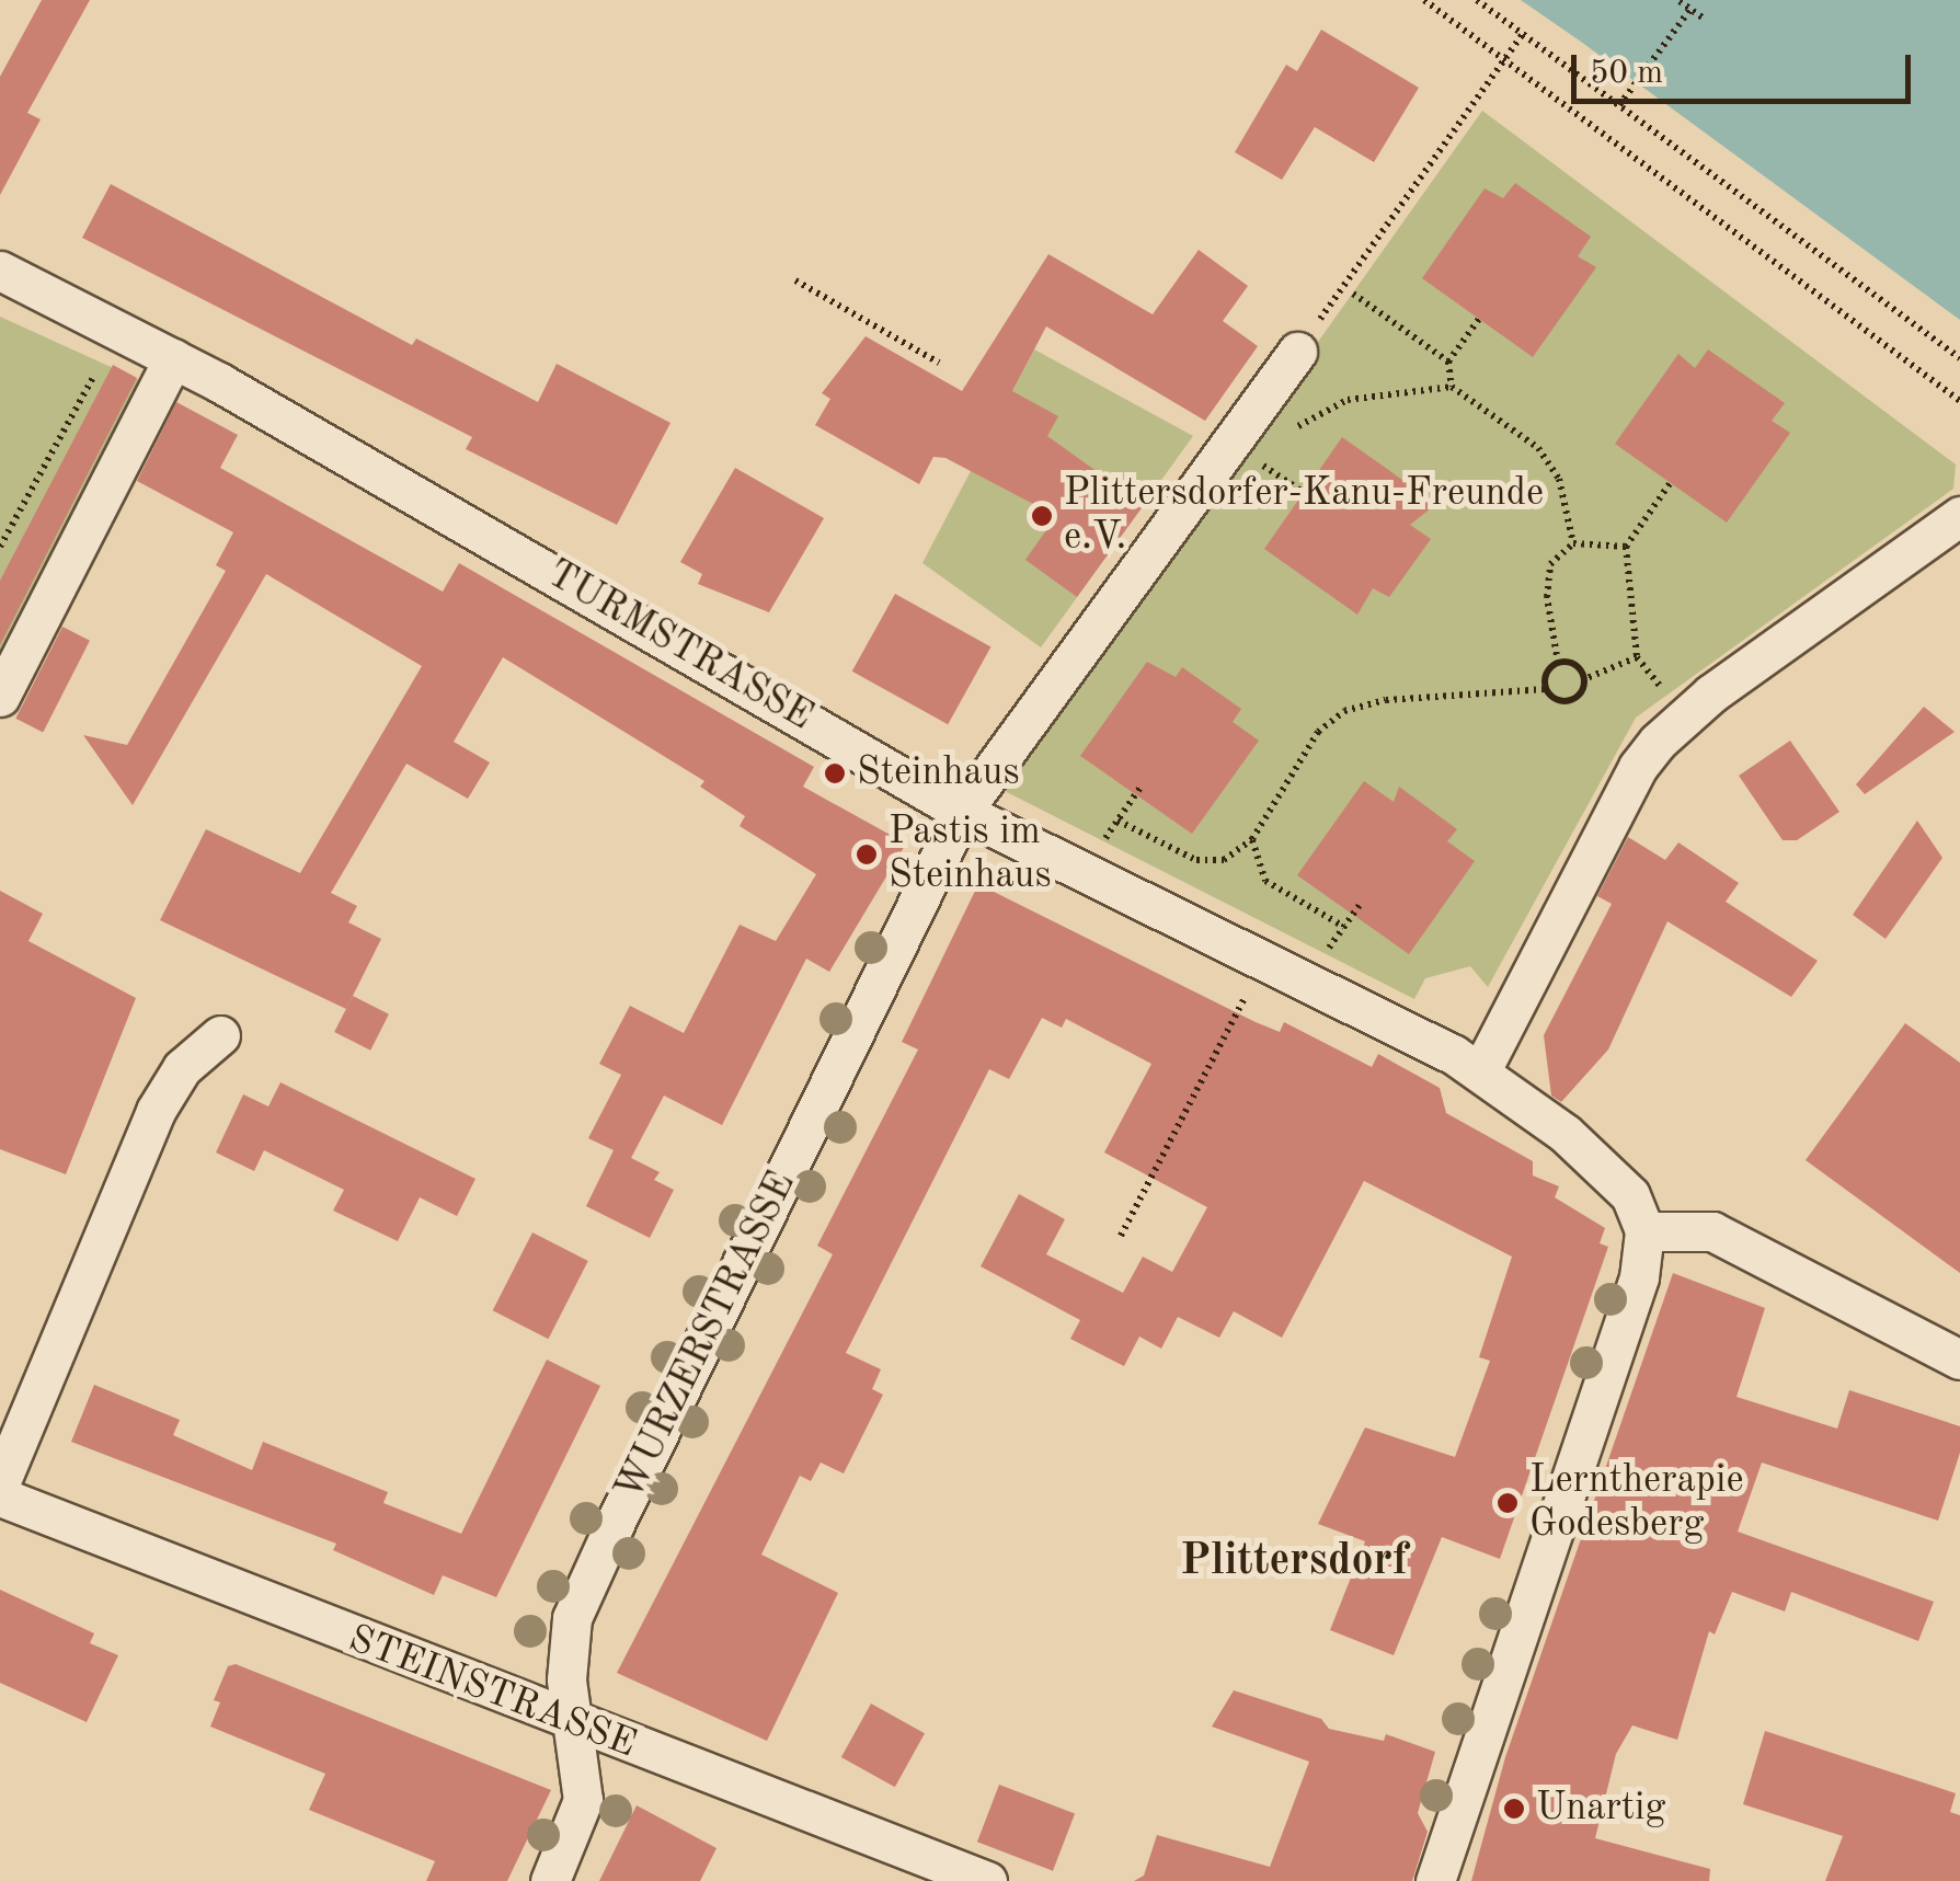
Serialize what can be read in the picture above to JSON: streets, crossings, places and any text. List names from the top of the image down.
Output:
{
  "streets": {
    "street": ["TURMSTRASSE", "WURZERSTRASSE", "STEINSTRASSE"]
  },
  "crossings": [
    ["TURMSTRASSE", "WURZERSTRASSE"],
    ["WURZERSTRASSE", "STEINSTRASSE"]
  ],
  "districts": ["Plittersdorf"],
  "places": [
    "Plittersdorfer-Kanu-Freunde e.V.",
    "Steinhaus",
    "Pastis im Steinhaus",
    "Lerntherapie Godesberg",
    "Unartig"
  ],
  "scale_bar": "50 m"
}
